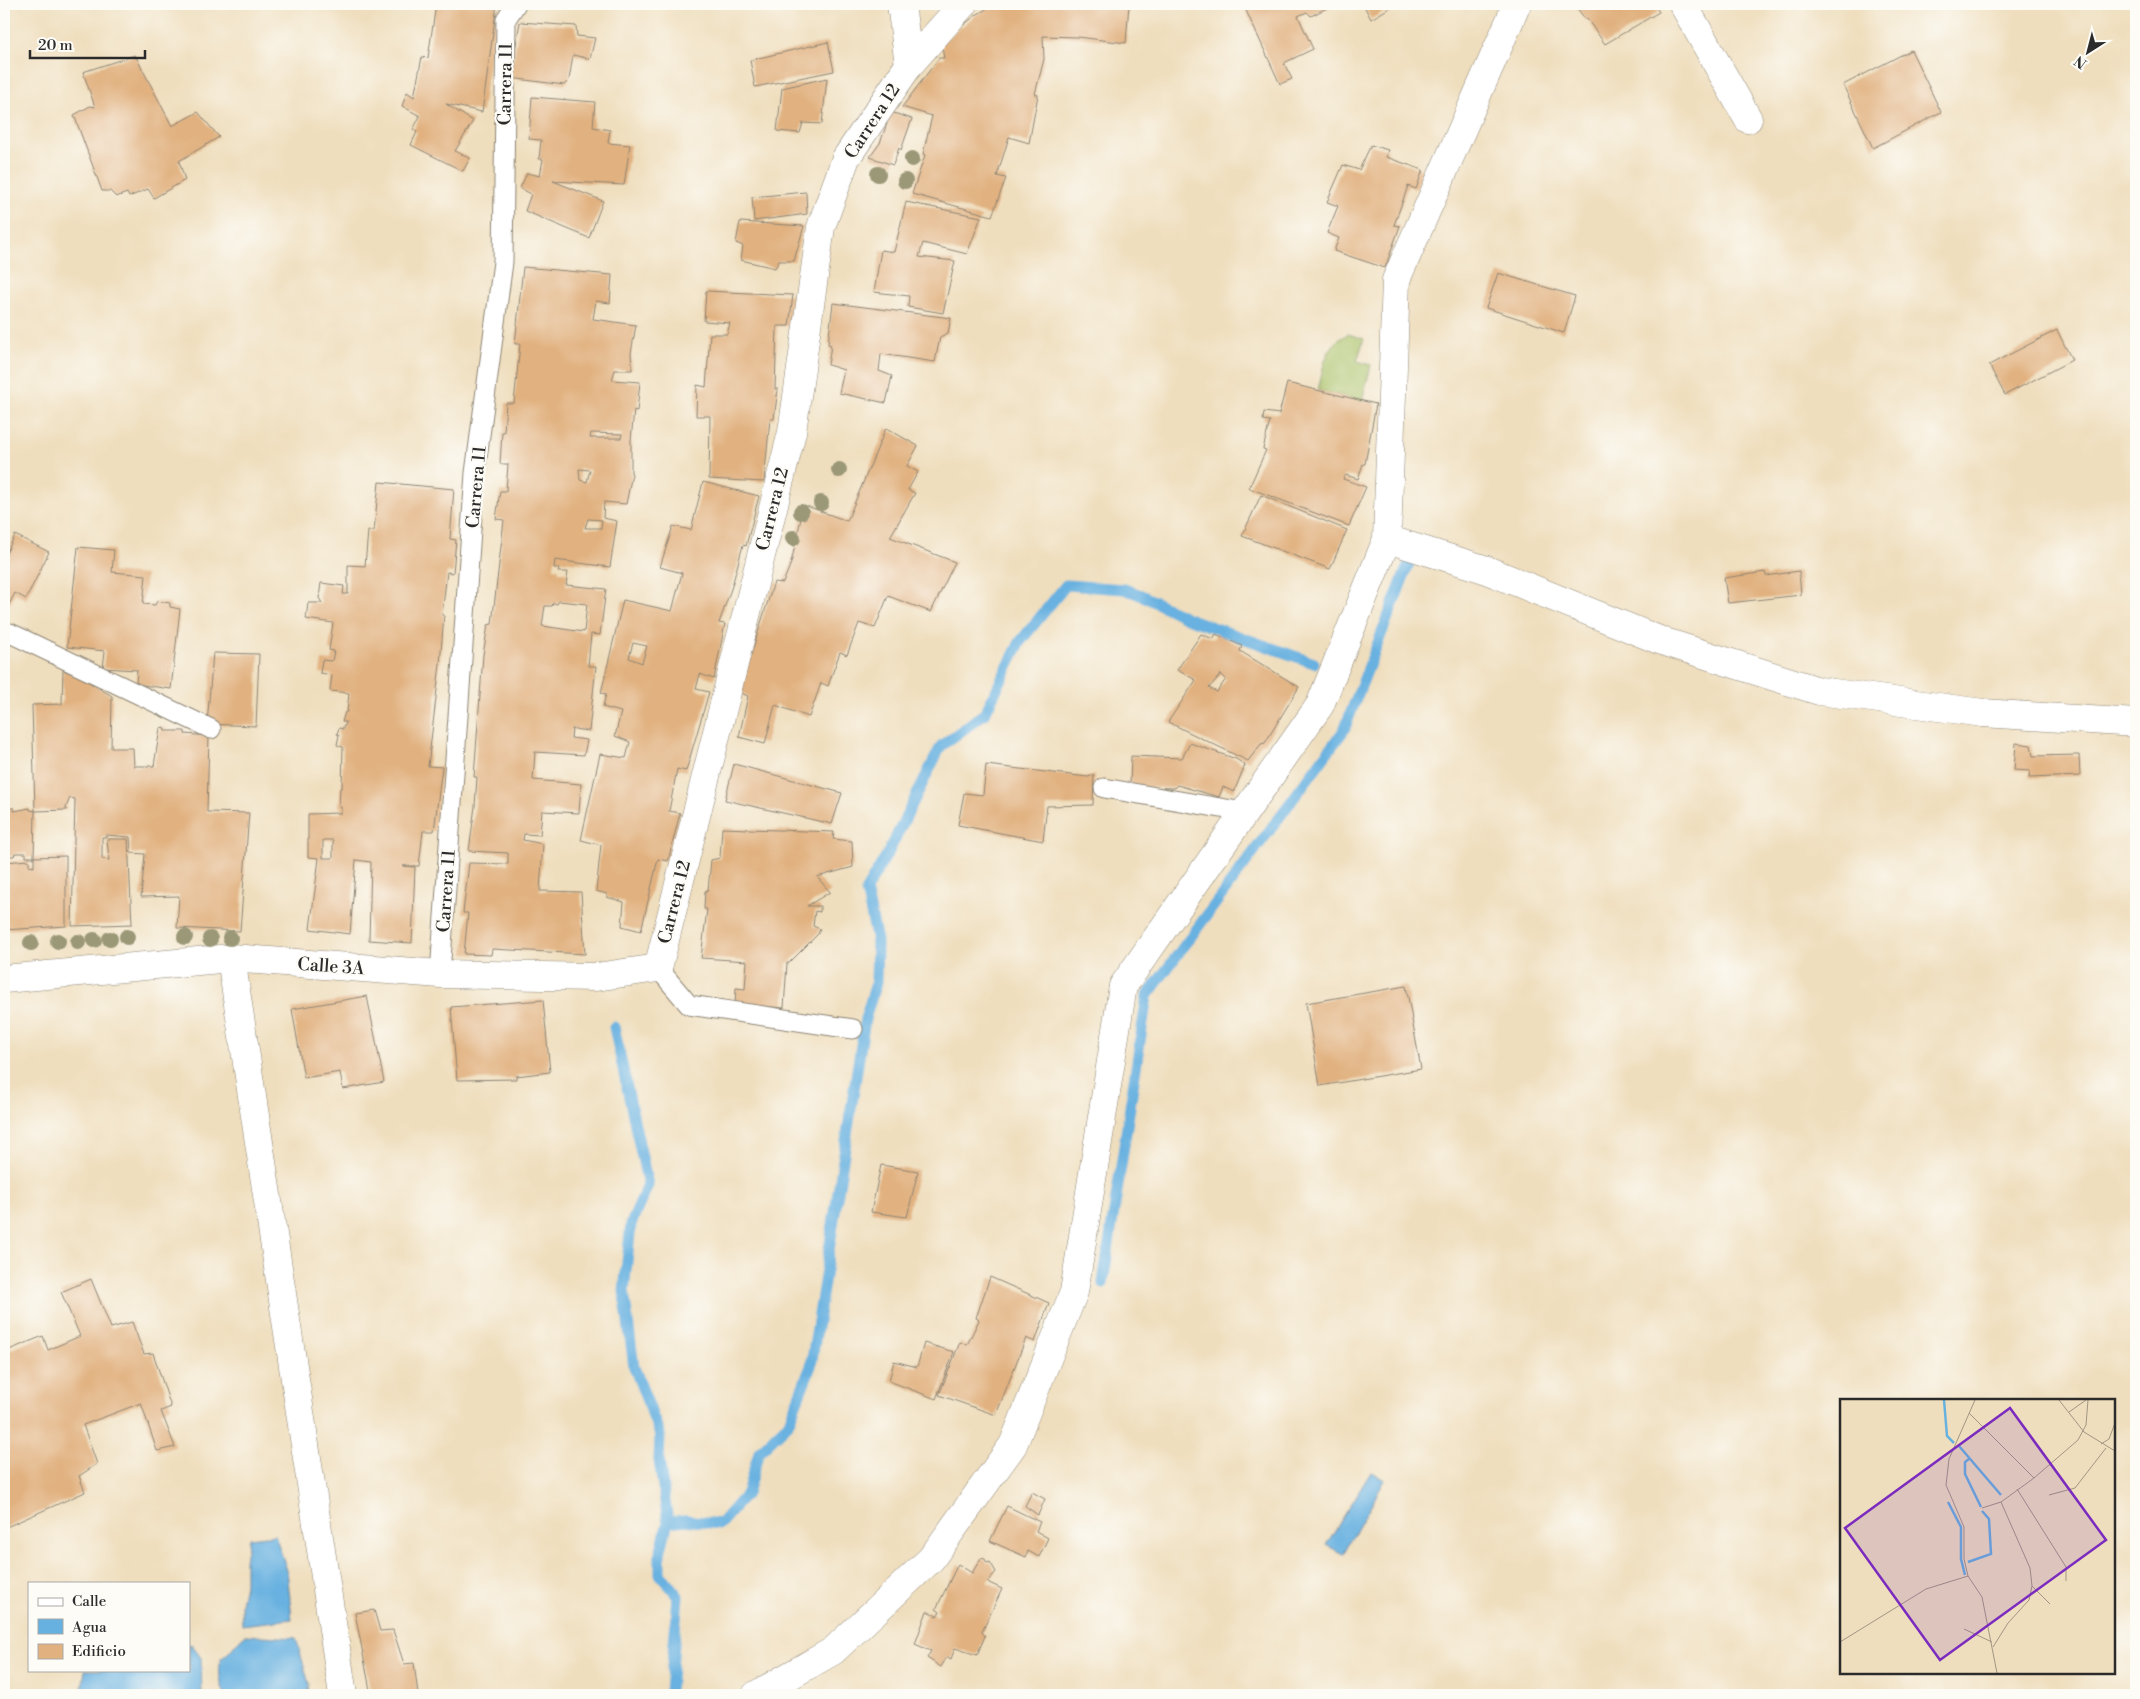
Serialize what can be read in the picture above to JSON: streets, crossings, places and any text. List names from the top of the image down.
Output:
{
  "streets": {
    "street": ["Carrera 12", "Calle 3A"],
    "lane": ["Carrera 11"]
  },
  "crossings": [
    ["Carrera 11", "Calle 3A"],
    ["Carrera 12", "Calle 3A"]
  ],
  "legend": ["Calle", "Agua", "Edificio"],
  "scale_bar": "20 m",
  "north": "bottom left"
}
